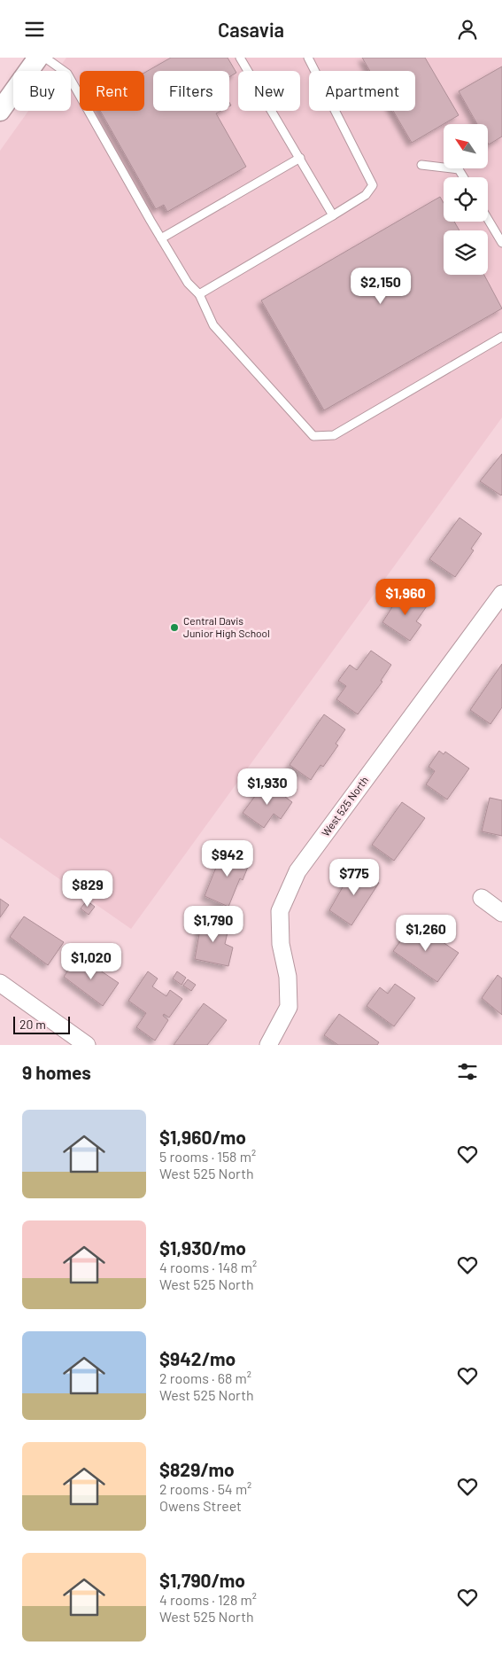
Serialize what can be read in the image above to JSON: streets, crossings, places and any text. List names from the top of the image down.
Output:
{
  "streets": {
    "street": ["West 525 North"]
  },
  "places": ["Central Davis Junior High School"],
  "scale_bar": "20 m",
  "north": "top left",
  "page": {
    "header": "Casavia",
    "chip": [
      "Buy",
      "Rent",
      "Filters",
      "New",
      "Apartment"
    ],
    "price": [
      "$2,150",
      "$1,960",
      "$1,930",
      "$942",
      "$775",
      "$829",
      "$1,790",
      "$1,260",
      "$1,020"
    ],
    "scale": "20 m",
    "heading": "9 homes",
    "list": [
      {
        "name": "$1,960/mo",
        "note": "5 rooms · 158 m² · West 525 North"
      },
      {
        "name": "$1,930/mo",
        "note": "4 rooms · 148 m² · West 525 North"
      },
      {
        "name": "$942/mo",
        "note": "2 rooms · 68 m² · West 525 North"
      },
      {
        "name": "$829/mo",
        "note": "2 rooms · 54 m² · Owens Street"
      },
      {
        "name": "$1,790/mo",
        "note": "4 rooms · 128 m² · West 525 North"
      }
    ]
  }
}
